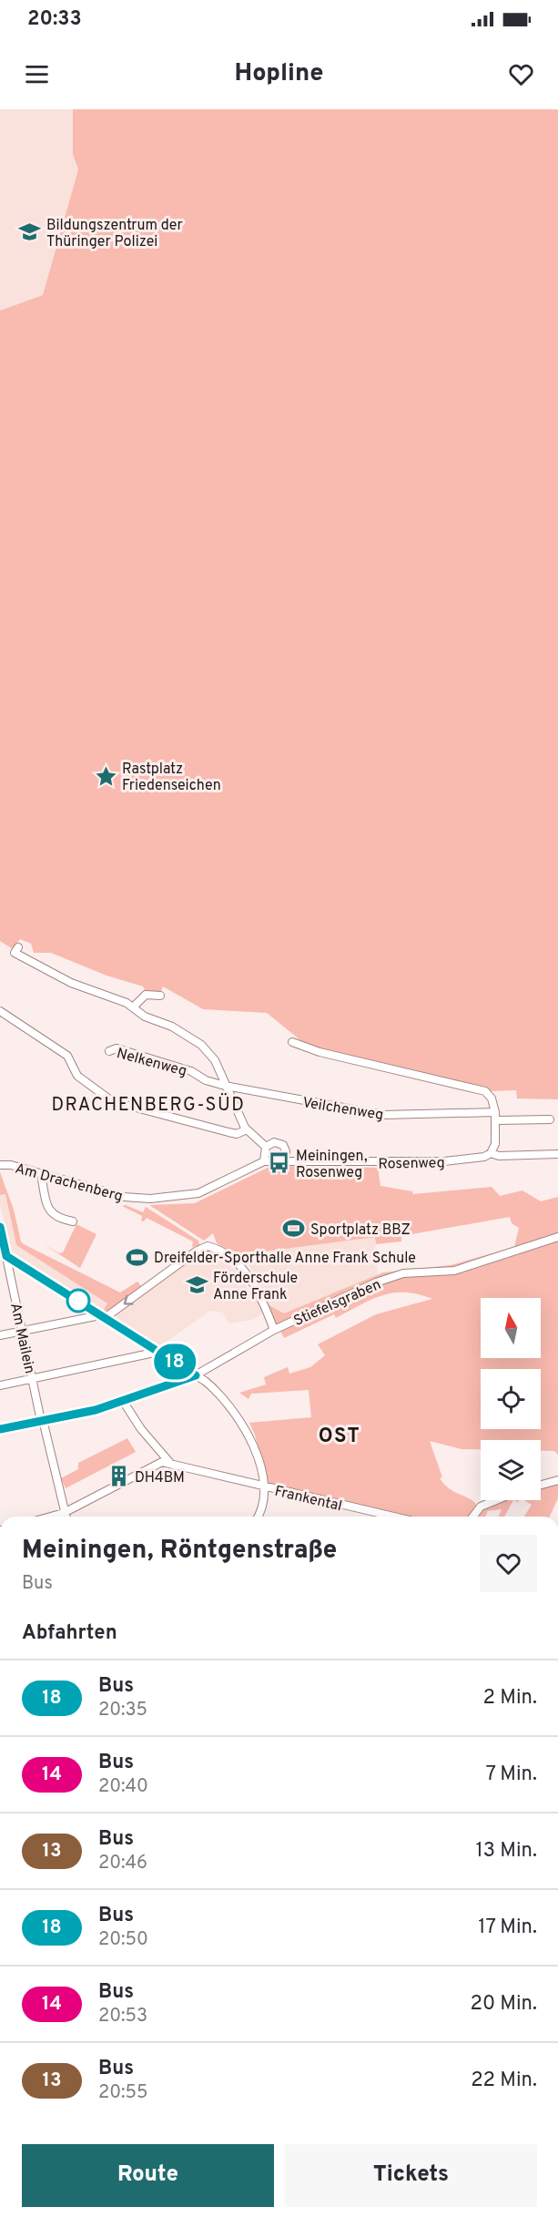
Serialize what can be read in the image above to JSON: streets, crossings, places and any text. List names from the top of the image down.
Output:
{
  "streets": {
    "street": [
      "Nelkenweg",
      "Veilchenweg",
      "Rosenweg",
      "Am Drachenberg",
      "Stiefelsgraben",
      "Am Mailein",
      "Frankental"
    ]
  },
  "crossings": [
    ["Nelkenweg", "Veilchenweg"],
    ["Rosenweg", "Am Drachenberg"],
    ["Stiefelsgraben", "Am Mailein"]
  ],
  "districts": ["DRACHENBERG-SÜD", "OST"],
  "places": {
    "school or university": ["Bildungszentrum der Thüringer Polizei", "Förderschule Anne Frank"],
    "place": ["Rastplatz Friedenseichen"],
    "bus stop": ["Meiningen, Rosenweg"],
    "sports": ["Sportplatz BBZ", "Dreifelder-Sporthalle Anne Frank Schule"],
    "building": ["DH4BM"]
  },
  "lines": ["bus line 18"],
  "north": "top",
  "page": {
    "status": "20:33",
    "header": "Hopline",
    "on_map": "18",
    "heading": [
      ["Meiningen, Röntgenstraße", "Bus"],
      "Abfahrten"
    ],
    "list": [
      {
        "mark": "18",
        "name": "Bus",
        "note": "20:35",
        "value": "2 Min."
      },
      {
        "mark": "14",
        "name": "Bus",
        "note": "20:40",
        "value": "7 Min."
      },
      {
        "mark": "13",
        "name": "Bus",
        "note": "20:46",
        "value": "13 Min."
      },
      {
        "mark": "18",
        "name": "Bus",
        "note": "20:50",
        "value": "17 Min."
      },
      {
        "mark": "14",
        "name": "Bus",
        "note": "20:53",
        "value": "20 Min."
      },
      {
        "mark": "13",
        "name": "Bus",
        "note": "20:55",
        "value": "22 Min."
      }
    ],
    "buttons": ["Route", "Tickets"]
  }
}
